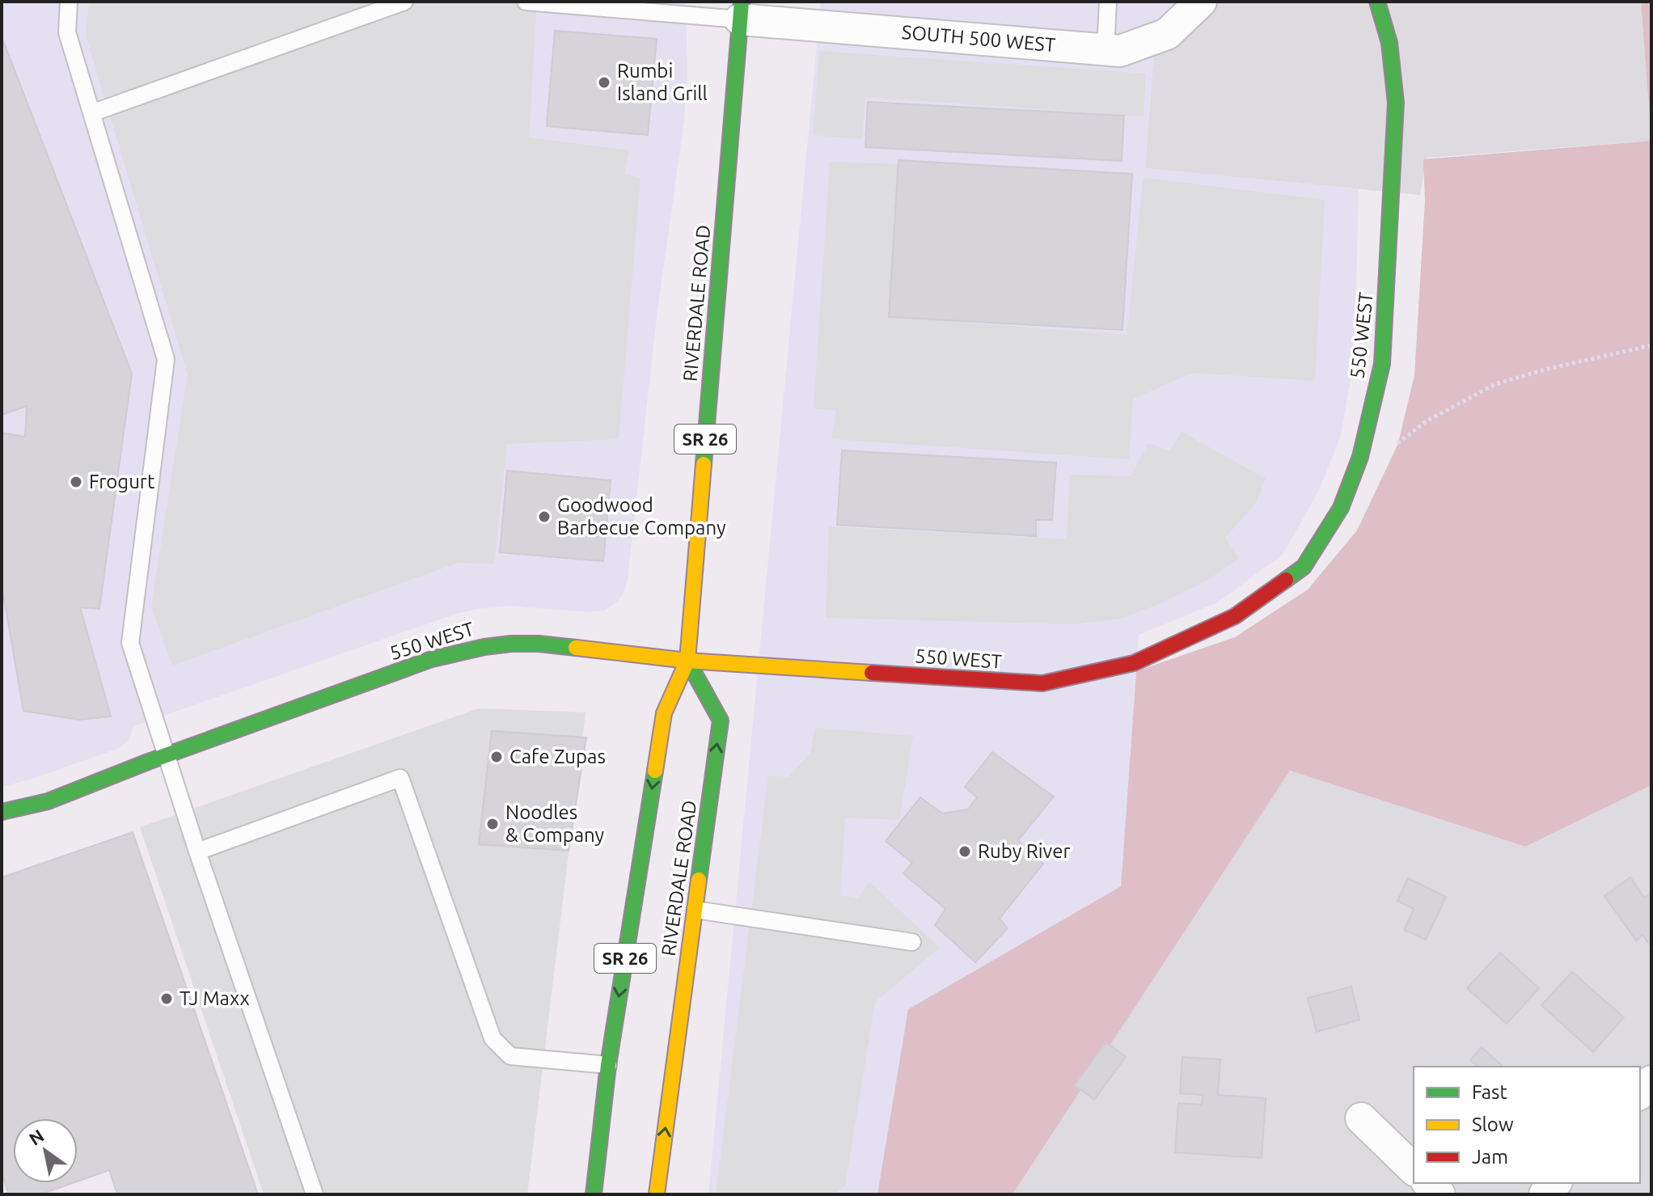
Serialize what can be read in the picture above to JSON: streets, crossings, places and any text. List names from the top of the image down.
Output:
{
  "streets": {
    "street": [
      "SOUTH 500 WEST",
      "RIVERDALE ROAD",
      "550 WEST",
      "SR 26"
    ]
  },
  "crossings": [
    ["SOUTH 500 WEST", "RIVERDALE ROAD"],
    ["RIVERDALE ROAD", "550 WEST"]
  ],
  "places": [
    "Rumbi Island Grill",
    "Frogurt",
    "Goodwood Barbecue Company",
    "Cafe Zupas",
    "Noodles & Company",
    "Ruby River",
    "TJ Maxx"
  ],
  "legend": ["Fast", "Slow", "Jam"],
  "north": "top left"
}
